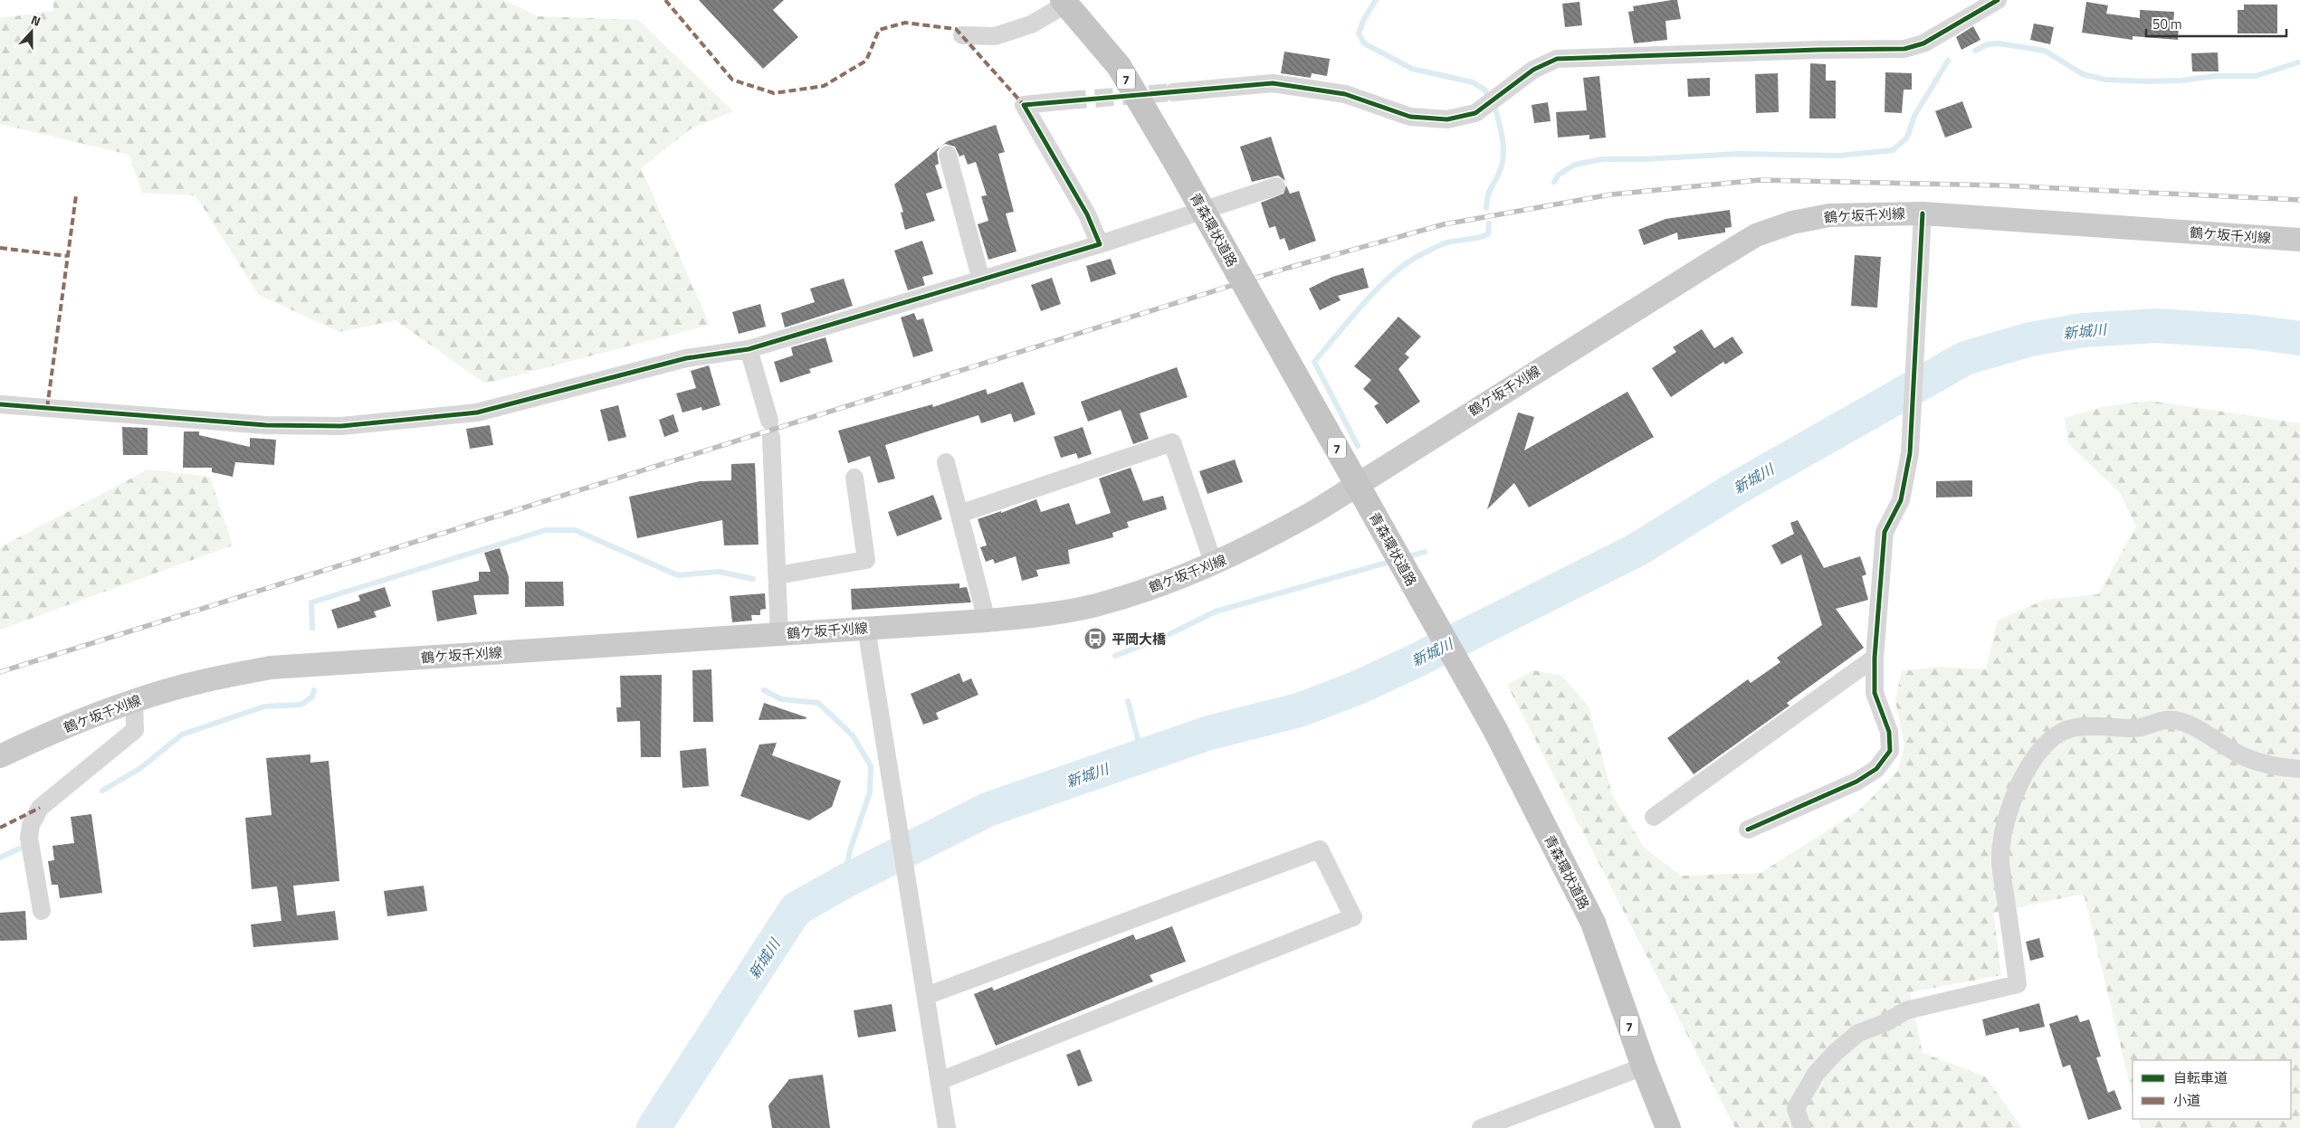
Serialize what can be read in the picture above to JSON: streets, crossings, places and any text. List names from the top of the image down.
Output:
{
  "streets": {
    "highway": ["7", "青森環状道路"],
    "main road": ["鶴ケ坂千刈線"]
  },
  "water": ["新城川"],
  "places": {
    "bus stop": ["平岡大橋"]
  },
  "legend": ["自転車道", "小道"],
  "scale_bar": "50 m",
  "north": "top"
}
